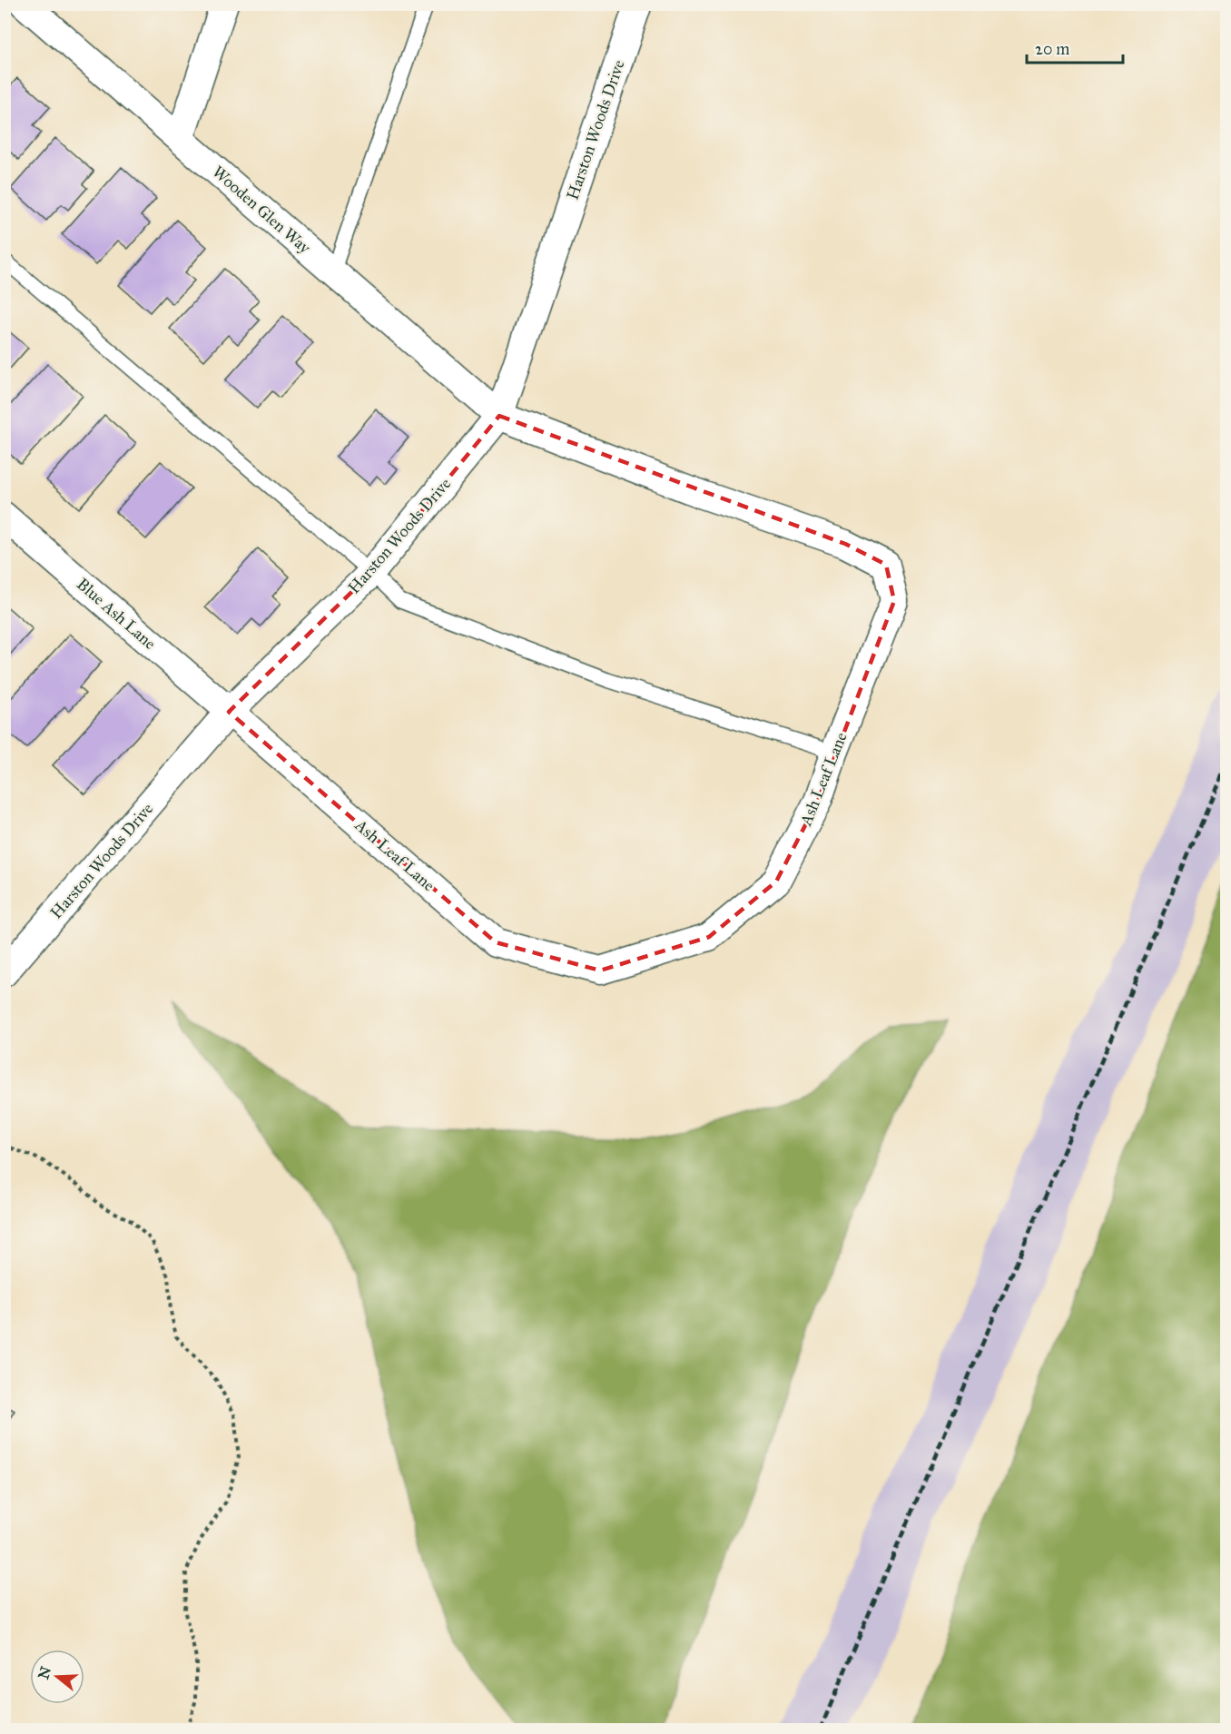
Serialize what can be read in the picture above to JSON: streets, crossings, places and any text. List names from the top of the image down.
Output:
{
  "streets": {
    "street": [
      "Harston Woods Drive",
      "Wooden Glen Way",
      "Blue Ash Lane",
      "Ash Leaf Lane"
    ]
  },
  "crossings": [
    ["Harston Woods Drive", "Wooden Glen Way"],
    ["Harston Woods Drive", "Blue Ash Lane"],
    ["Harston Woods Drive", "Ash Leaf Lane"],
    ["Wooden Glen Way", "Ash Leaf Lane"],
    ["Blue Ash Lane", "Ash Leaf Lane"]
  ],
  "scale_bar": "20 m",
  "north": "left"
}
